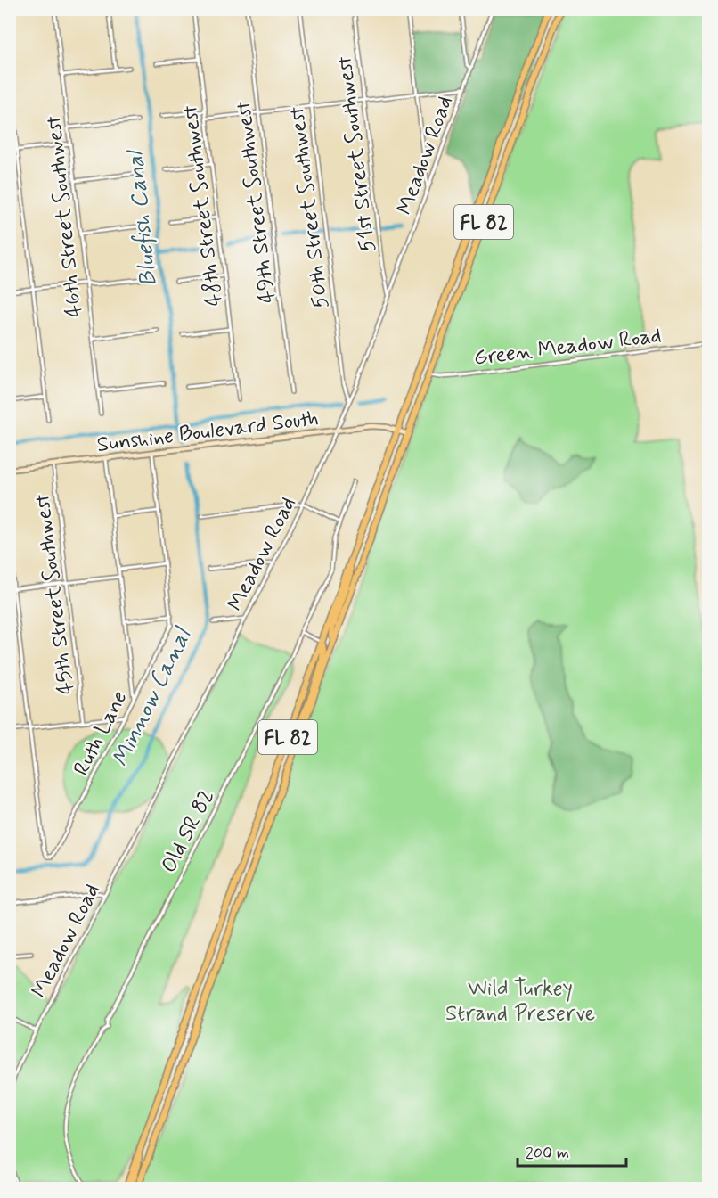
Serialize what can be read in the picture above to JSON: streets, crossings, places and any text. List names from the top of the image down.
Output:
{
  "streets": {
    "highway": ["FL 82"],
    "street": [
      "51st Street Southwest",
      "Meadow Road",
      "49th Street Southwest",
      "48th Street Southwest",
      "50th Street Southwest",
      "46th Street Southwest",
      "Green Meadow Road",
      "Sunshine Boulevard South",
      "45th Street Southwest",
      "Ruth Lane",
      "Old SR 82"
    ]
  },
  "crossings": [
    ["51st Street Southwest", "Meadow Road"],
    ["Meadow Road", "50th Street Southwest"],
    ["Meadow Road", "Sunshine Boulevard South"],
    ["FL 82", "Green Meadow Road"],
    ["FL 82", "Sunshine Boulevard South"],
    ["Sunshine Boulevard South", "45th Street Southwest"]
  ],
  "water": ["Bluefish Canal", "Minnow Canal"],
  "parks": ["Wild Turkey Strand Preserve"],
  "scale_bar": "200 m"
}
